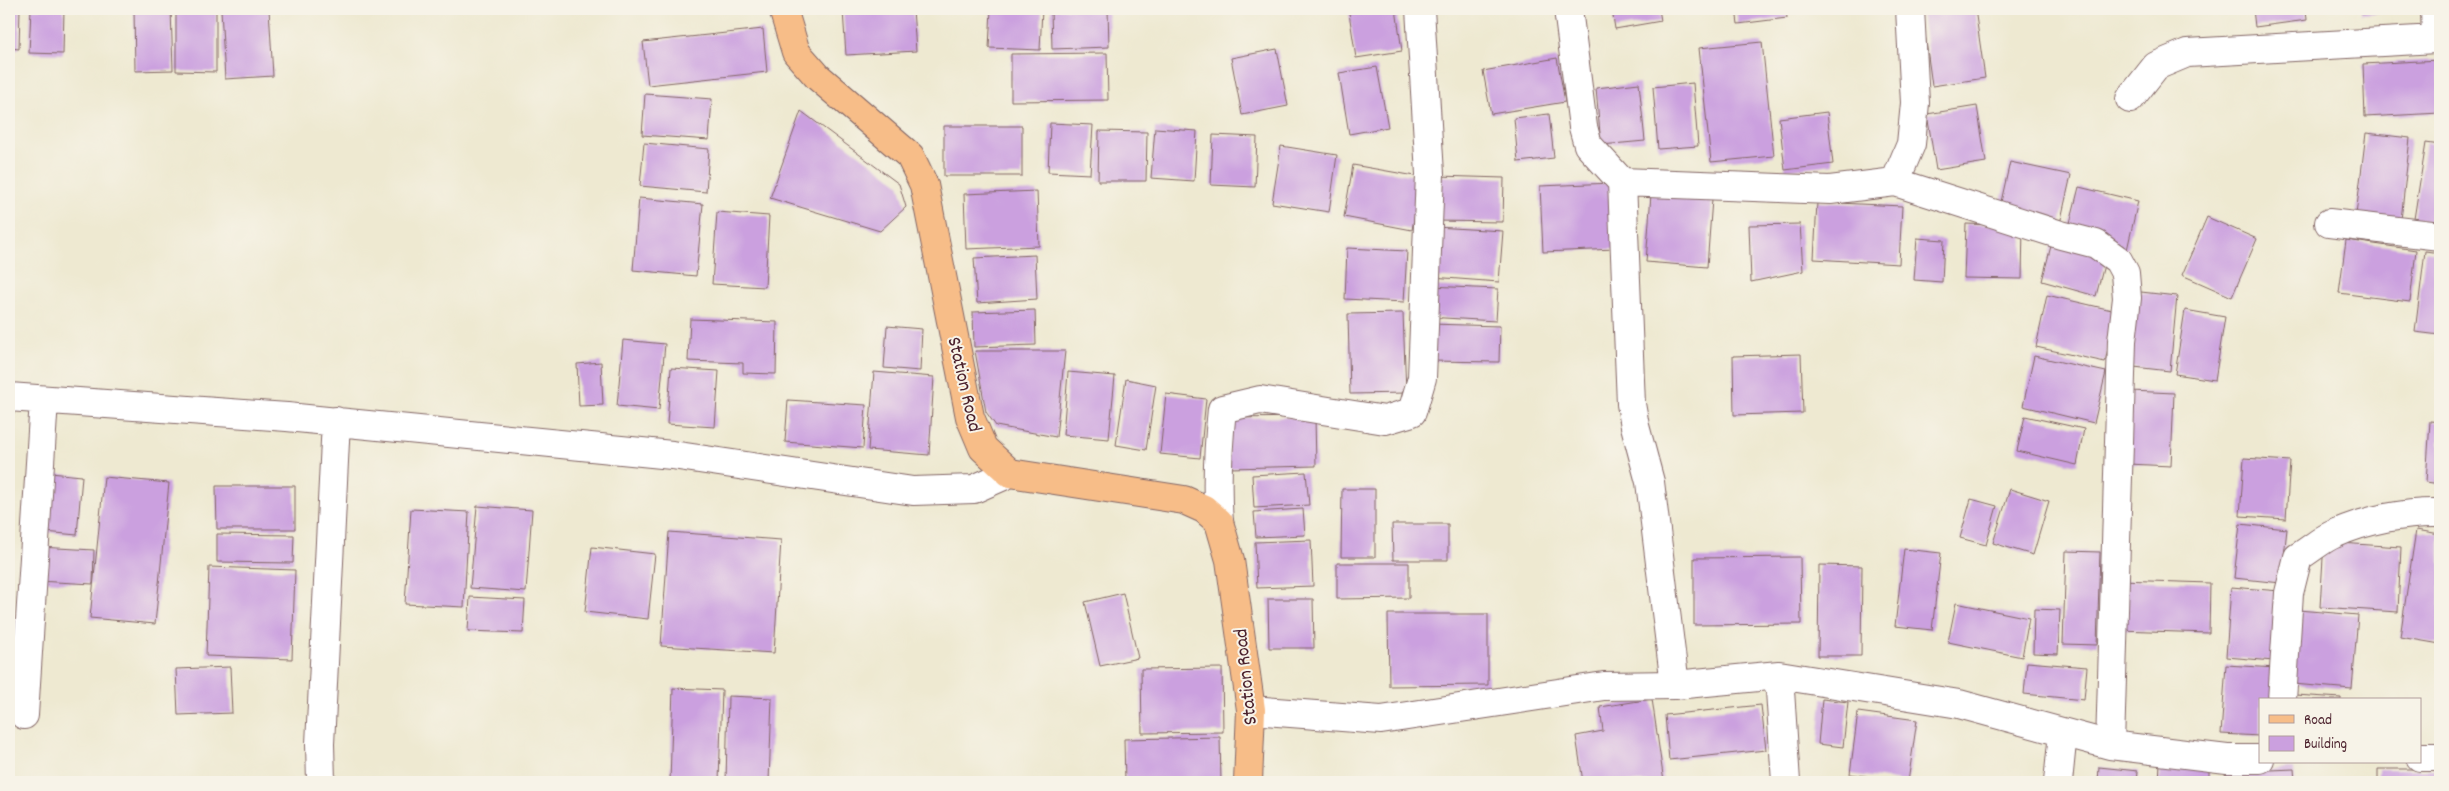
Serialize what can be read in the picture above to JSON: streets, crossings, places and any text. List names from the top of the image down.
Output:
{
  "streets": {
    "main road": ["Station Road"]
  },
  "legend": ["Road", "Building"]
}
